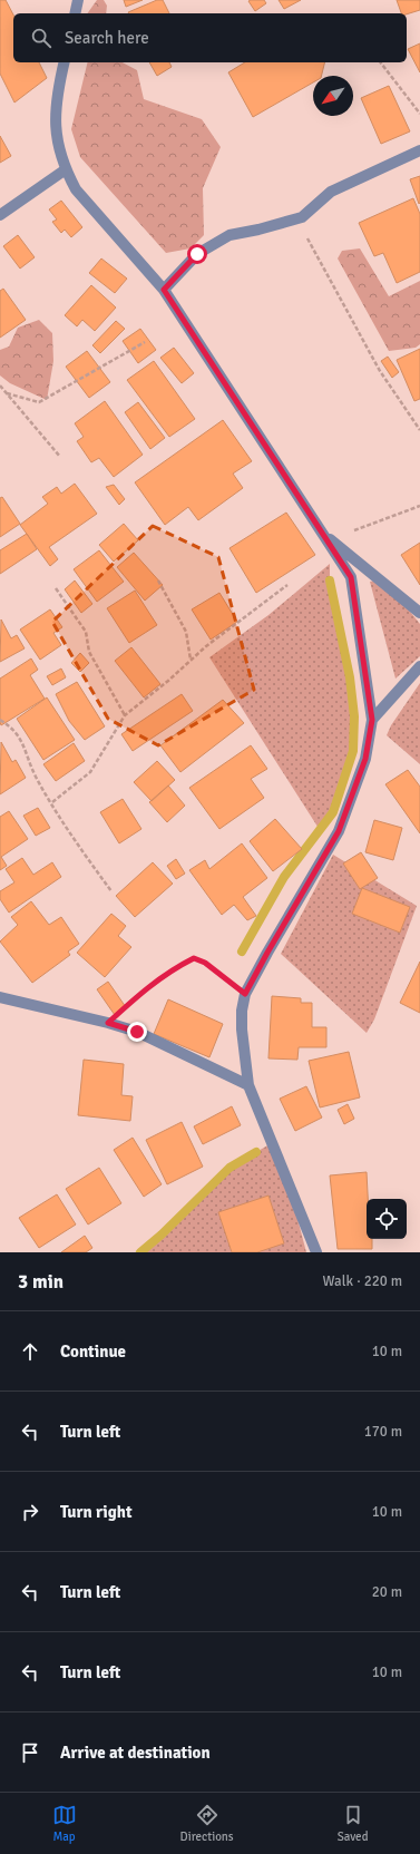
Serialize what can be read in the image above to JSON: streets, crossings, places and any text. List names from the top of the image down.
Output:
{
  "north": "bottom left",
  "page": {
    "search": "Search here",
    "heading": ["3 min", "Walk · 220 m"],
    "list": [
      ["Continue", "10 m"],
      ["Turn left", "170 m"],
      ["Turn right", "10 m"],
      ["Turn left", "20 m"],
      ["Turn left", "10 m"],
      "Arrive at destination"
    ],
    "nav": ["Map", "Directions", "Saved"]
  }
}
